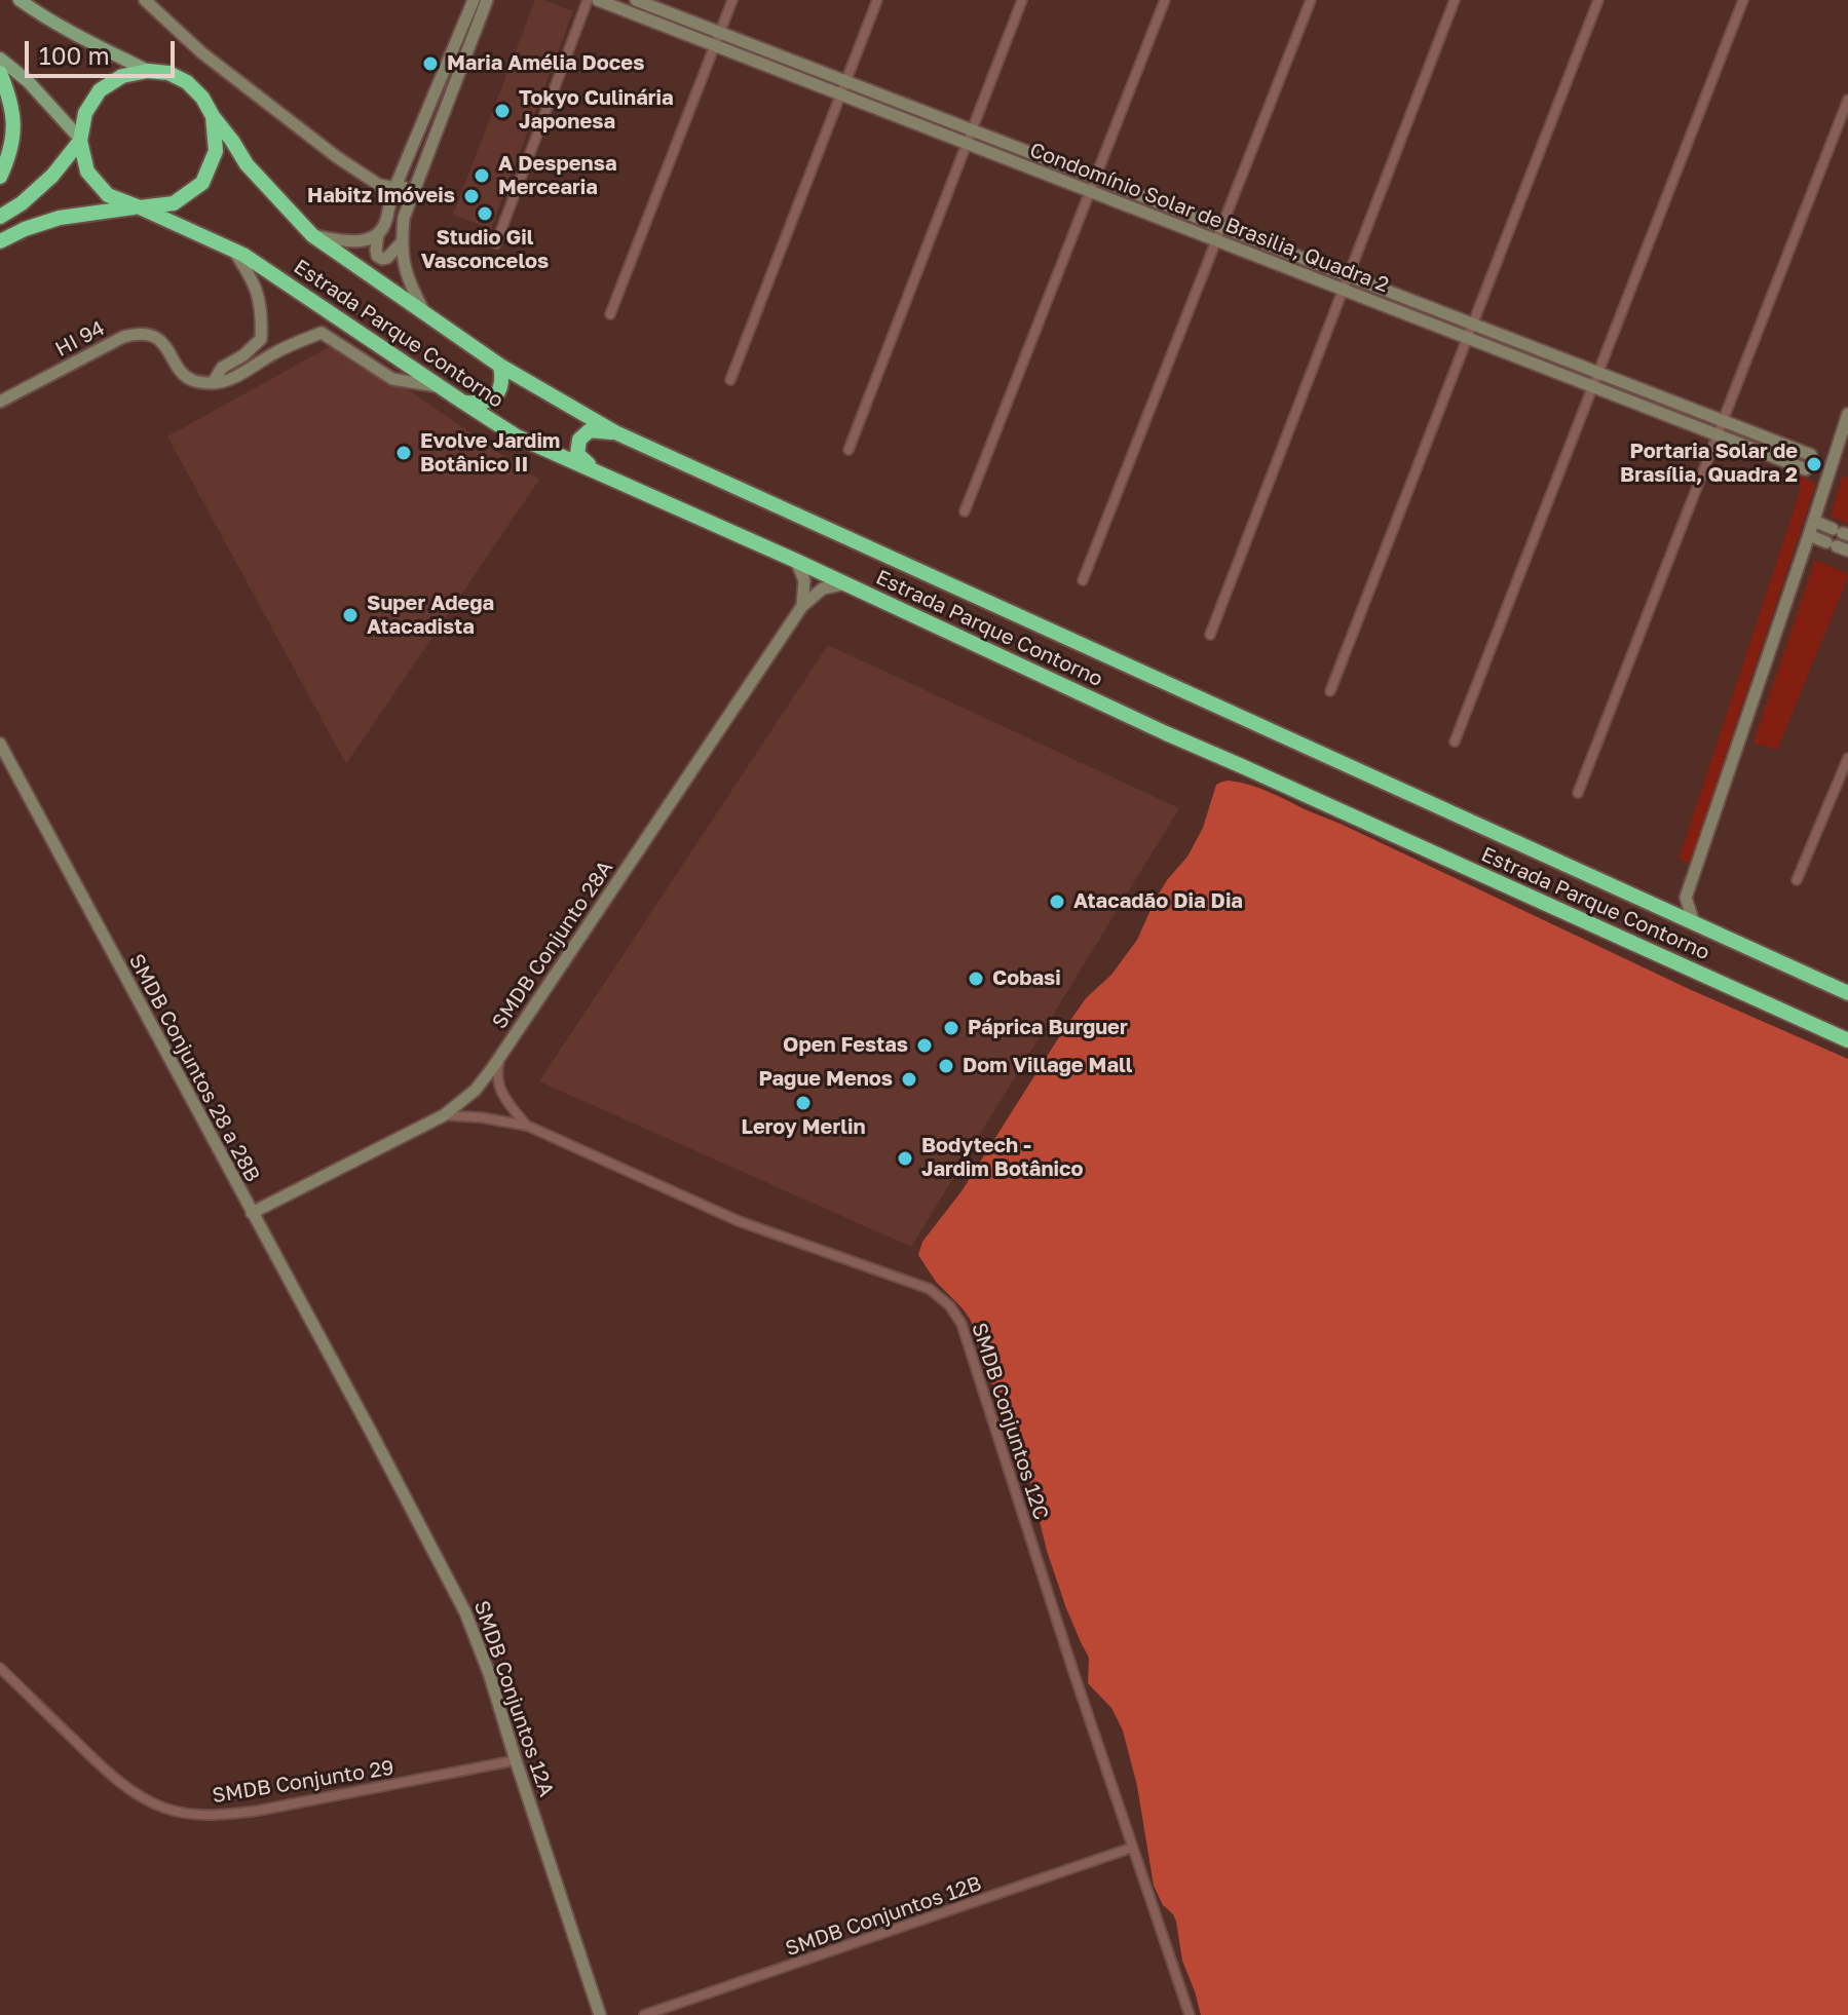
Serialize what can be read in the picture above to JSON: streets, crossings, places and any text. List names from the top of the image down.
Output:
{
  "streets": {
    "highway": ["Estrada Parque Contorno"],
    "street": [
      "Condomínio Solar de Brasilia, Quadra 2",
      "HI 94",
      "SMDB Conjunto 28A",
      "SMDB Conjuntos 28 a 28B",
      "SMDB Conjuntos 12C",
      "SMDB Conjuntos 12A",
      "SMDB Conjunto 29",
      "SMDB Conjuntos 12B"
    ]
  },
  "crossings": [
    ["SMDB Conjunto 28A", "SMDB Conjuntos 28 a 28B"],
    ["SMDB Conjunto 28A", "SMDB Conjuntos 12C"],
    ["SMDB Conjuntos 28 a 28B", "SMDB Conjuntos 12A"],
    ["SMDB Conjuntos 12C", "SMDB Conjuntos 12B"],
    ["SMDB Conjuntos 12A", "SMDB Conjunto 29"]
  ],
  "places": [
    "Maria Amélia Doces",
    "Tokyo Culinária Japonesa",
    "A Despensa Mercearia",
    "Habitz Imóveis",
    "Studio Gil Vasconcelos",
    "Evolve Jardim Botânico II",
    "Portaria Solar de Brasília, Quadra 2",
    "Super Adega Atacadista",
    "Atacadão Dia Dia",
    "Cobasi",
    "Páprica Burguer",
    "Open Festas",
    "Dom Village Mall",
    "Pague Menos",
    "Leroy Merlin",
    "Bodytech - Jardim Botânico"
  ],
  "scale_bar": "100 m"
}
